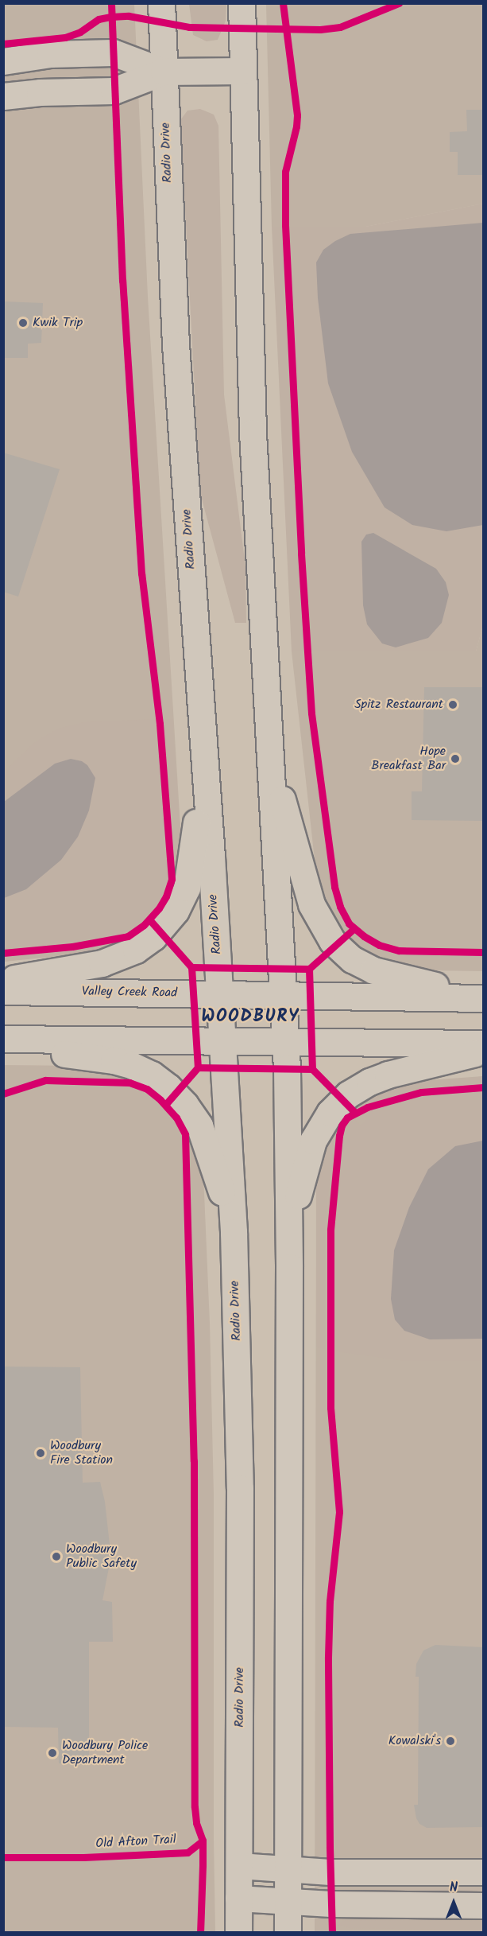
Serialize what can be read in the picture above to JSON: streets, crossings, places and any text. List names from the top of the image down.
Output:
{
  "streets": {
    "main road": ["Radio Drive", "Valley Creek Road"],
    "cycle path": ["Old Afton Trail"]
  },
  "crossings": [
    ["Radio Drive", "Valley Creek Road"]
  ],
  "districts": ["WOODBURY"],
  "places": [
    "Kwik Trip",
    "Spitz Restaurant",
    "Hope Breakfast Bar",
    "Woodbury Fire Station",
    "Woodbury Public Safety",
    "Kowalski's",
    "Woodbury Police Department"
  ],
  "north": "top"
}
